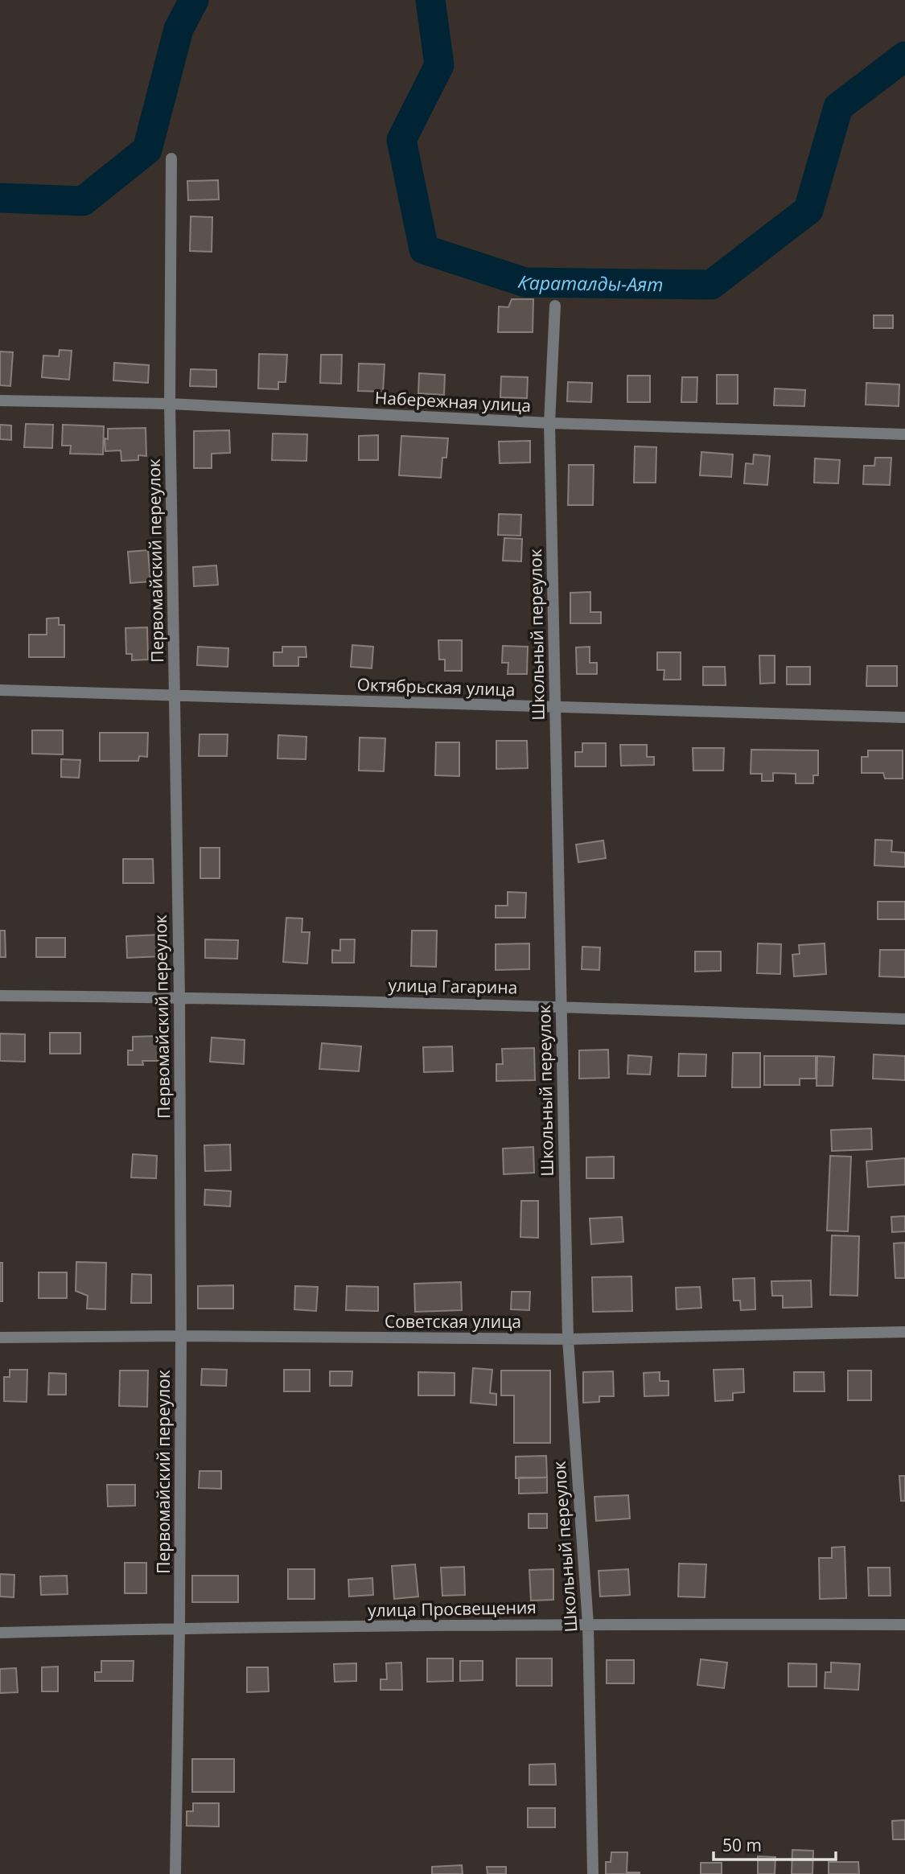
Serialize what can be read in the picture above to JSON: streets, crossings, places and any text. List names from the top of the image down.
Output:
{
  "streets": {
    "street": [
      "Набережная улица",
      "Первомайский переулок",
      "Школьный переулок",
      "Октябрьская улица",
      "улица Гагарина",
      "Советская улица",
      "улица Просвещения"
    ]
  },
  "crossings": [
    ["Набережная улица", "Первомайский переулок"],
    ["Набережная улица", "Школьный переулок"],
    ["Первомайский переулок", "Октябрьская улица"],
    ["Первомайский переулок", "улица Гагарина"],
    ["Первомайский переулок", "Советская улица"],
    ["Первомайский переулок", "улица Просвещения"],
    ["Школьный переулок", "Октябрьская улица"],
    ["Школьный переулок", "улица Гагарина"],
    ["Школьный переулок", "Советская улица"],
    ["Школьный переулок", "улица Просвещения"]
  ],
  "water": ["Караталды-Аят"],
  "scale_bar": "50 m"
}
